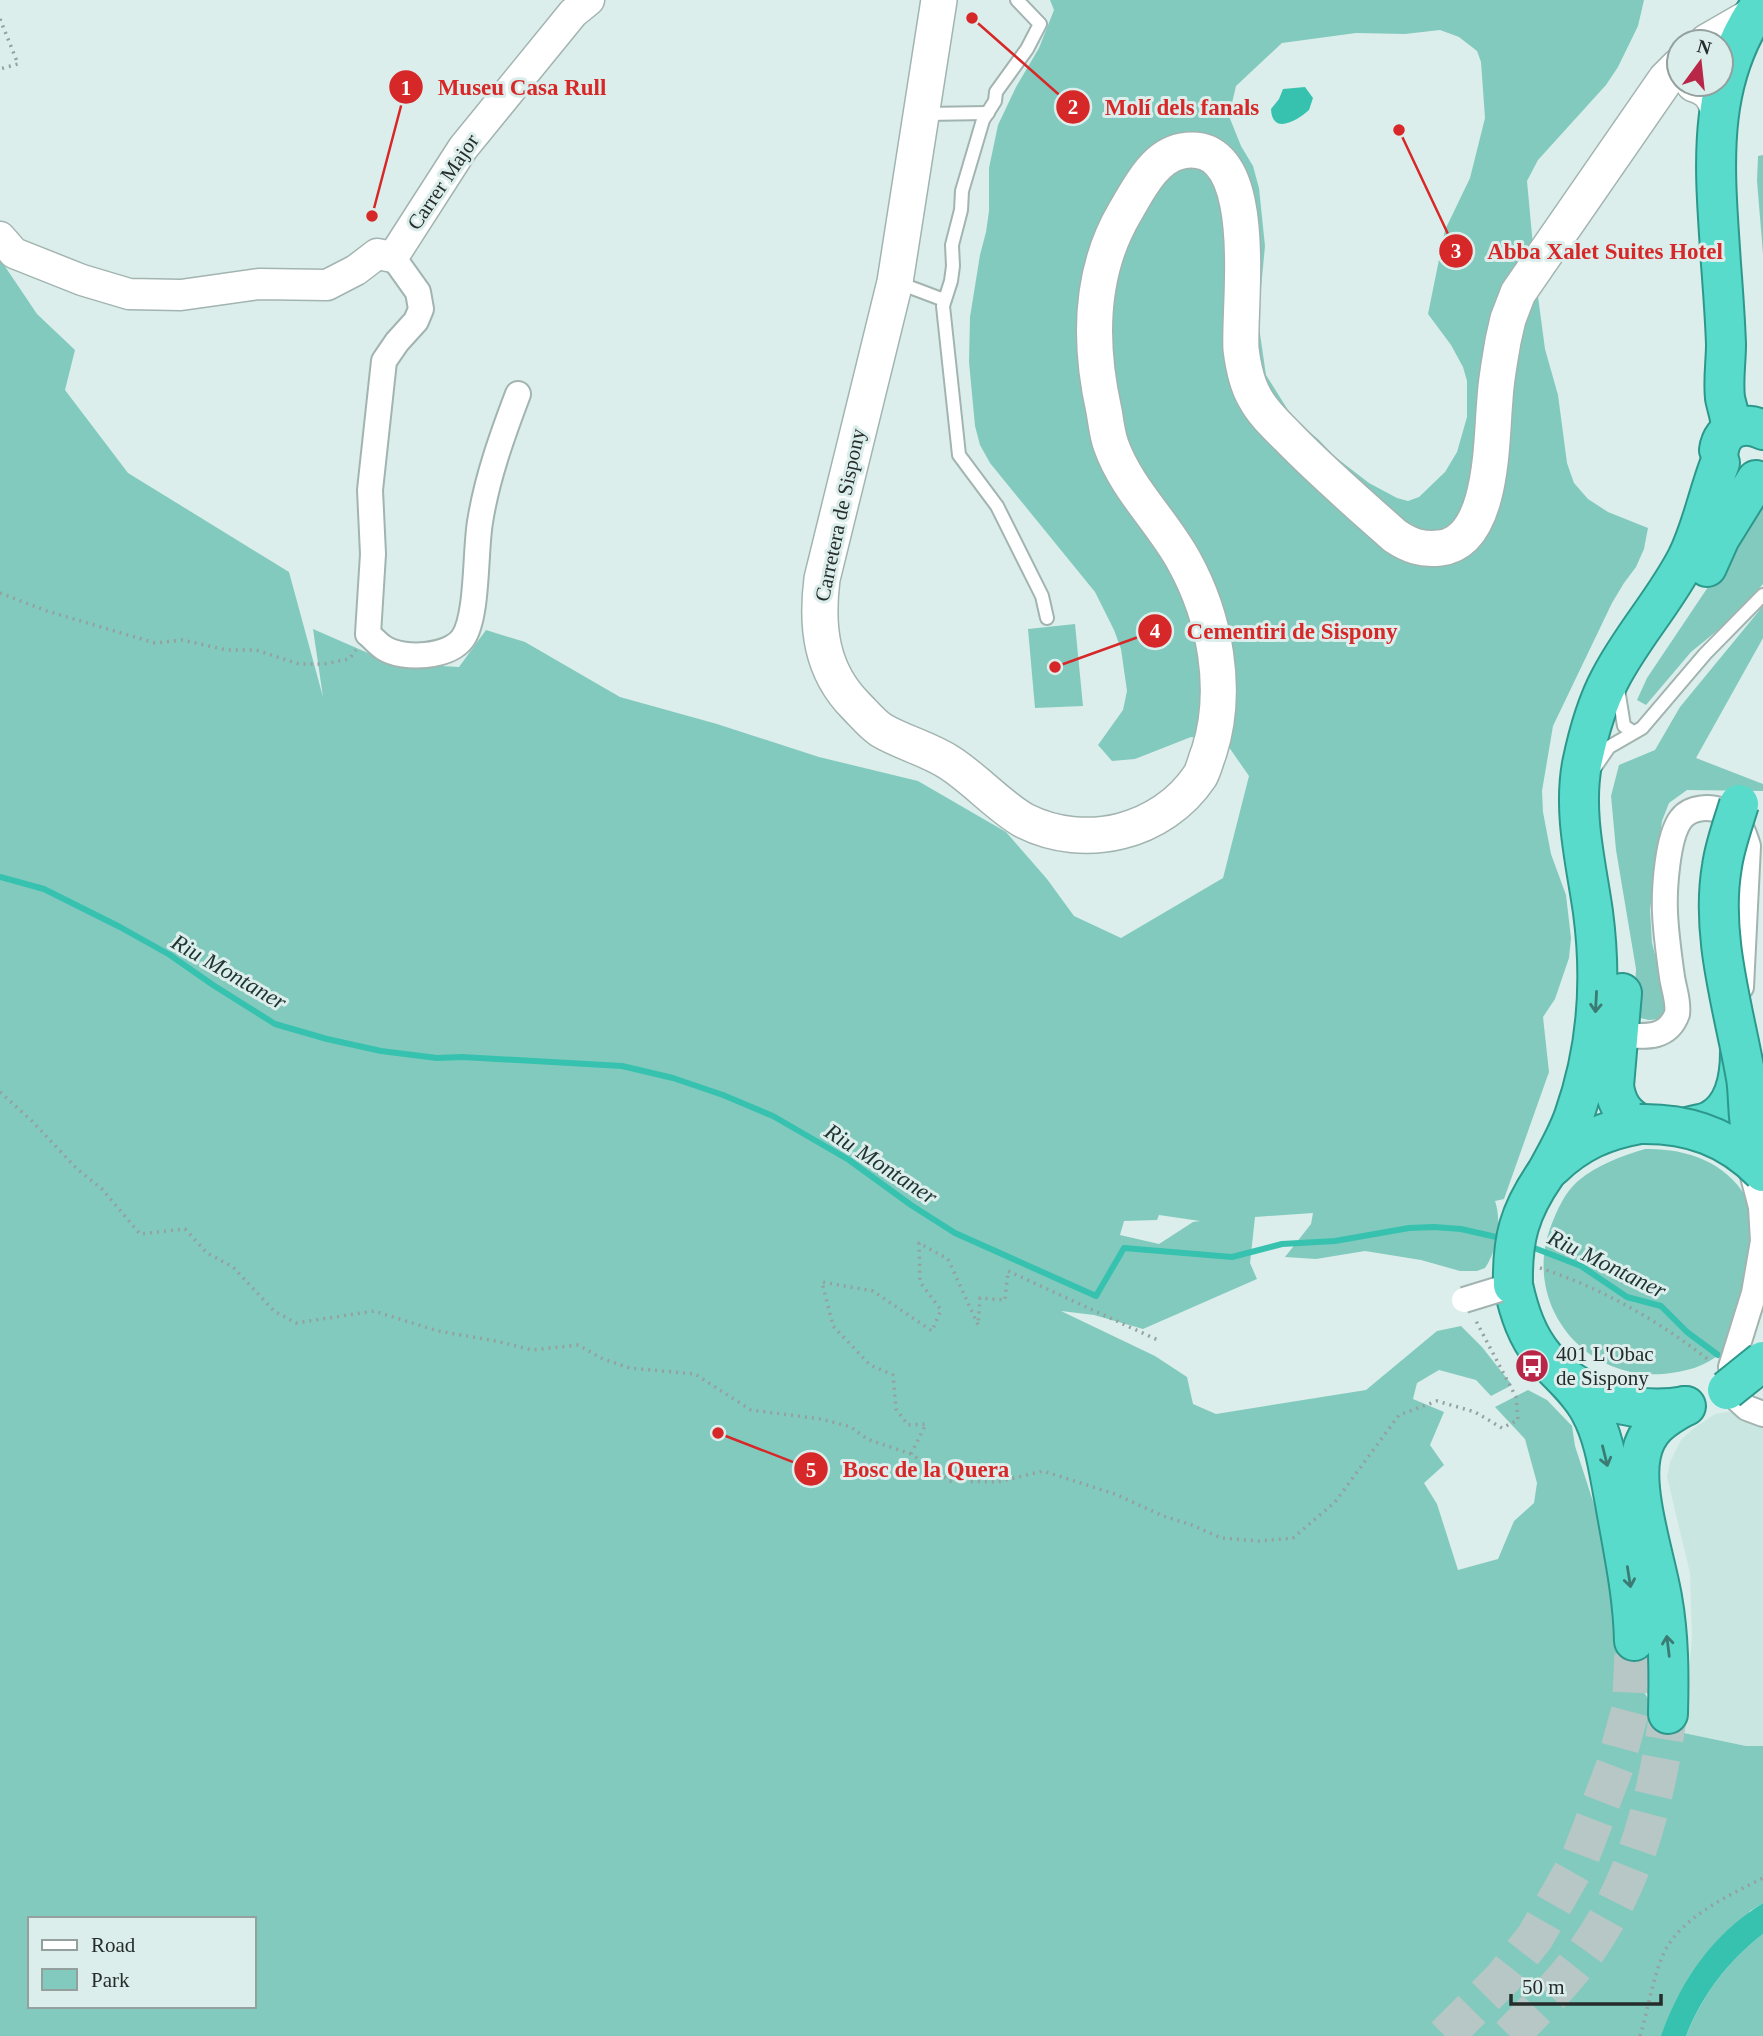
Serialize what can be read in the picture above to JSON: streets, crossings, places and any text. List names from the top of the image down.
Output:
{
  "streets": {
    "main road": ["Carretera de Sispony"],
    "street": ["Carrer Major"]
  },
  "water": ["Riu Montaner"],
  "places": {
    "other": [
      "Molí dels fanals",
      "Abba Xalet Suites Hotel",
      "Museu Casa Rull",
      "Cementiri de Sispony",
      "Bosc de la Quera"
    ],
    "bus stop": ["401 L'Obac de Sispony"]
  },
  "legend": ["Road", "Park"],
  "scale_bar": "50 m",
  "north": "top"
}
